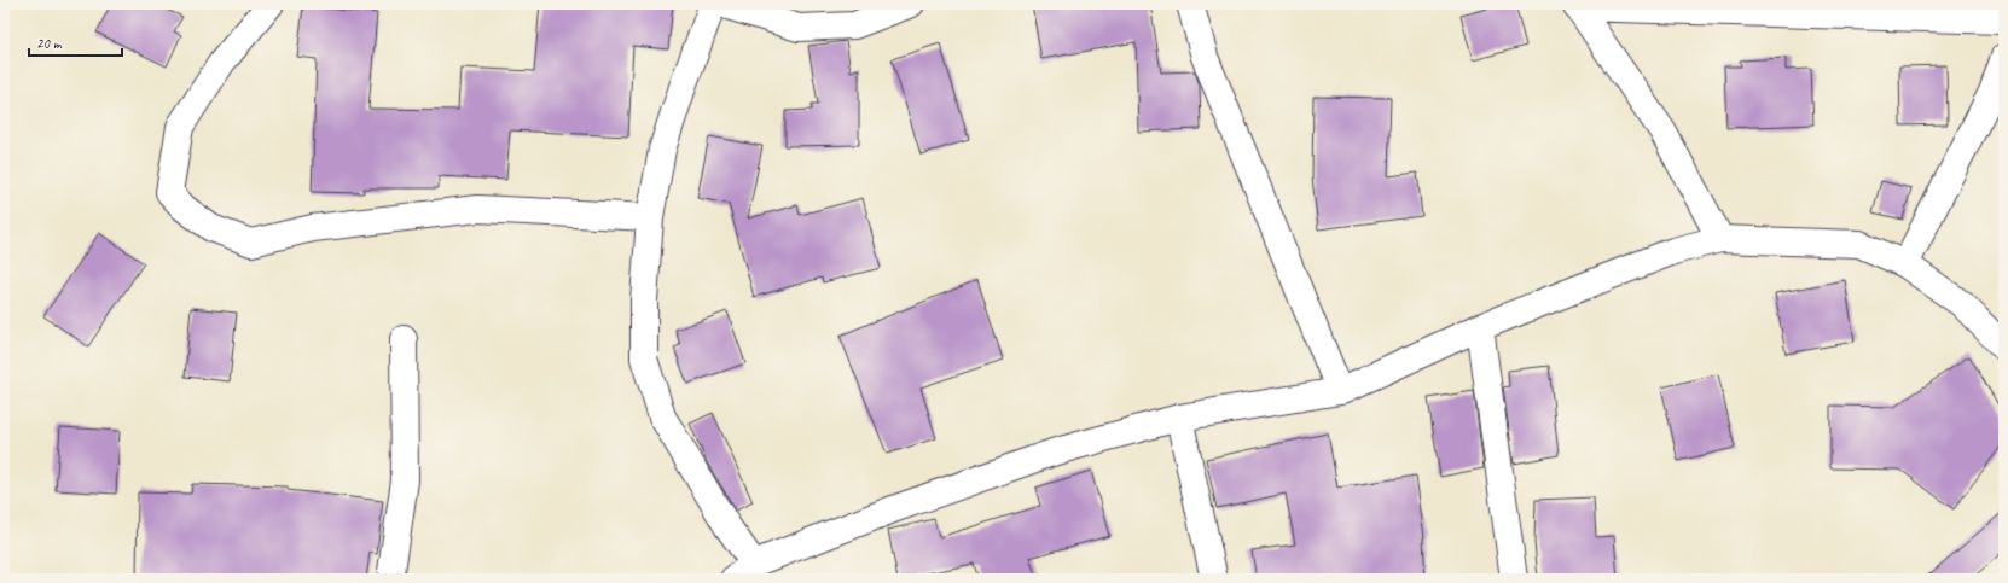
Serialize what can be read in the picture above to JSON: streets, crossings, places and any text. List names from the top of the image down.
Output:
{
  "scale_bar": "20 m"
}
